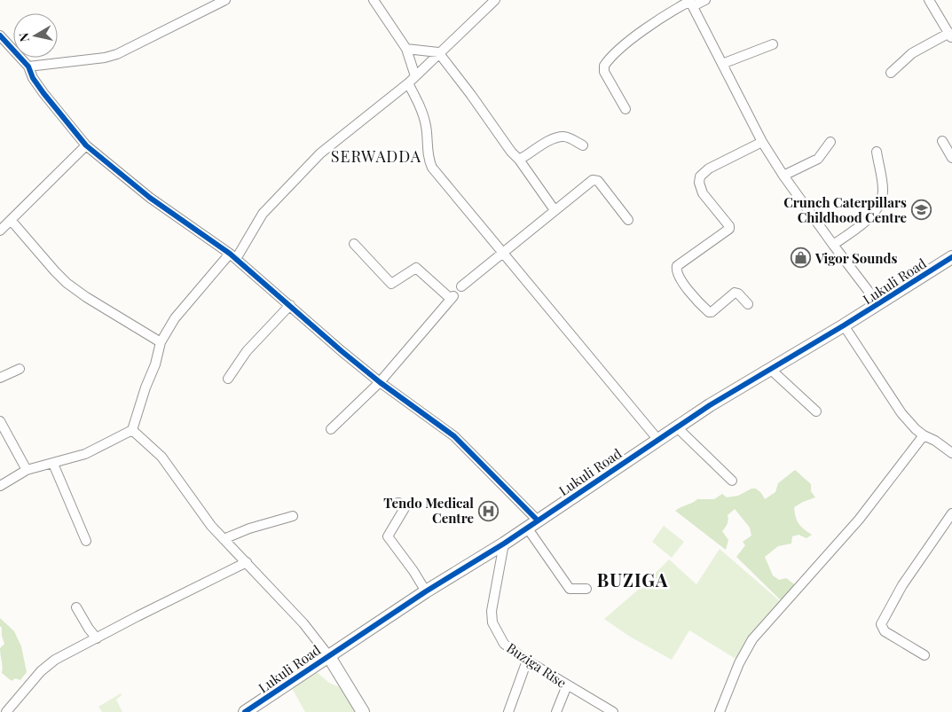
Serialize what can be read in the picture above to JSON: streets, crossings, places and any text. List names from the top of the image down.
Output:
{
  "streets": {
    "street": ["Lukuli Road", "Buziga Rise"]
  },
  "crossings": [
    ["Lukuli Road", "Buziga Rise"]
  ],
  "districts": ["SERWADDA", "BUZIGA"],
  "places": {
    "school or university": ["Crunch Caterpillars Childhood Centre"],
    "shop": ["Vigor Sounds"],
    "hospital": ["Tendo Medical Centre"]
  },
  "north": "left"
}
